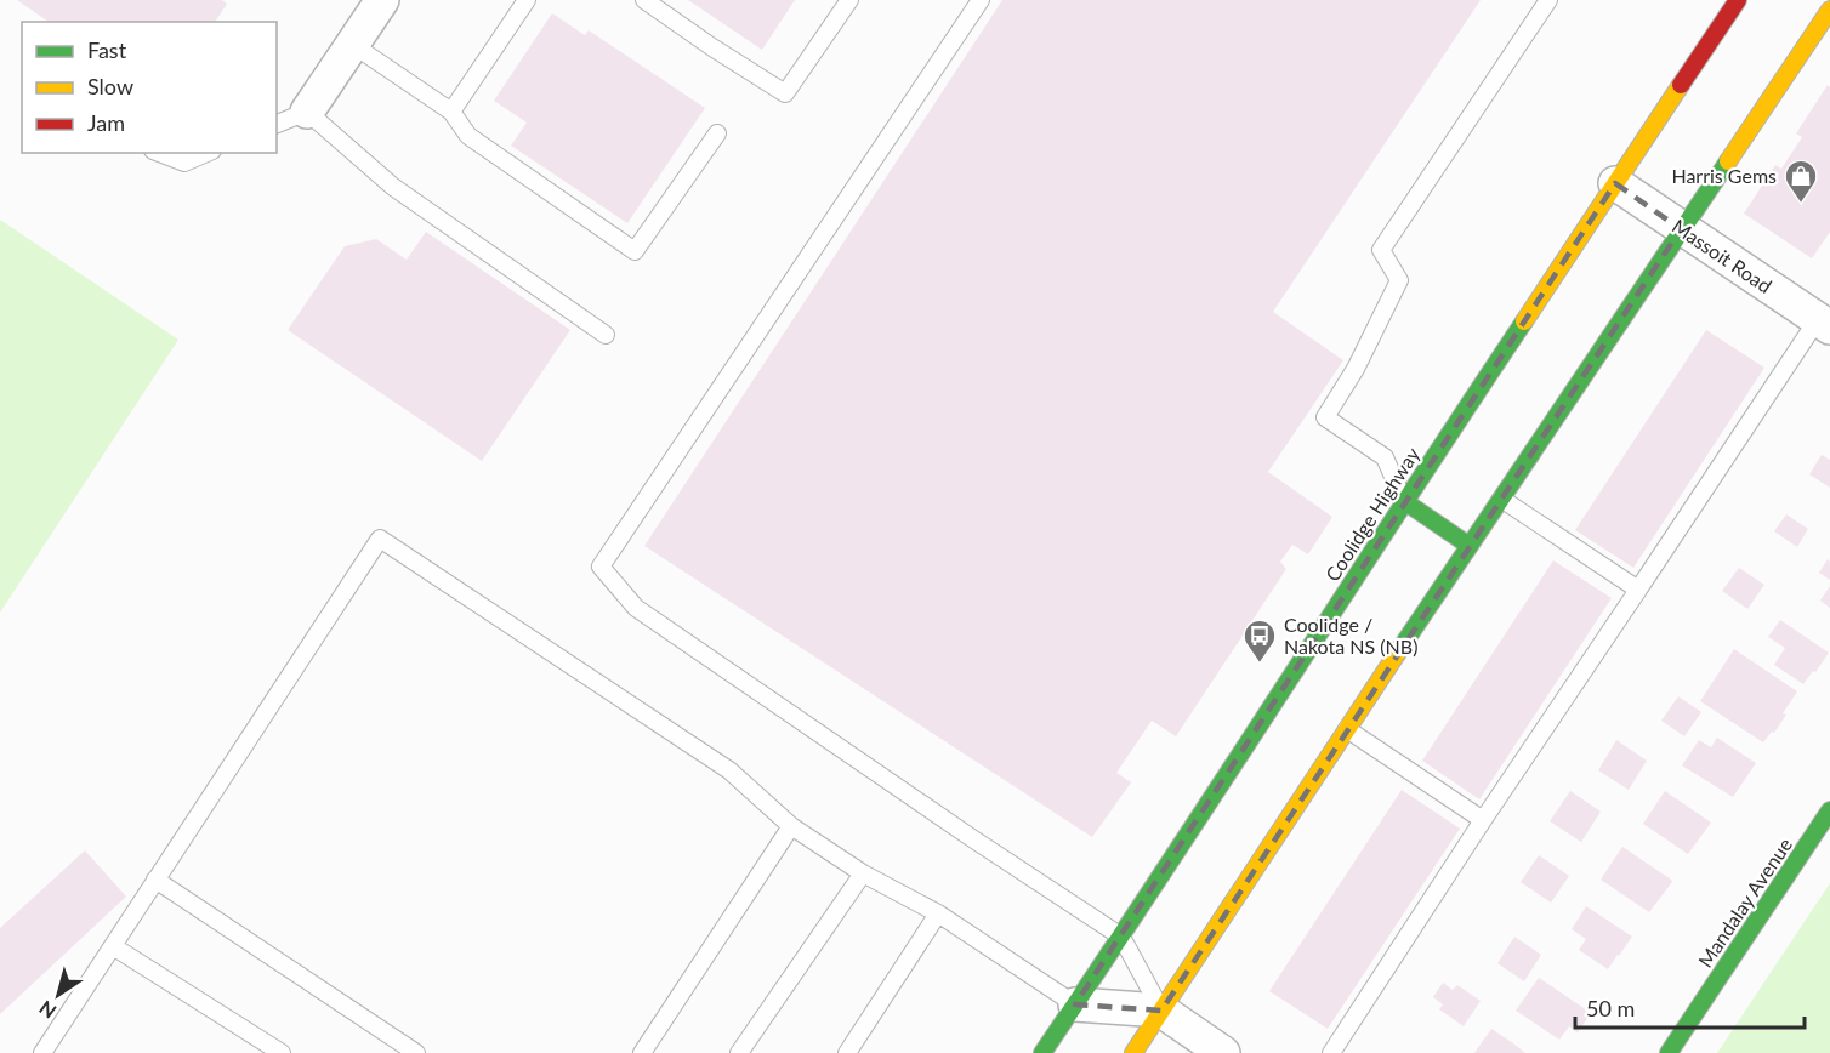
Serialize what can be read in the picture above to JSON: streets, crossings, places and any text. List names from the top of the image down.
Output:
{
  "streets": {
    "main road": ["Coolidge Highway", "Mandalay Avenue"],
    "street": ["Massoit Road"]
  },
  "crossings": [
    ["Massoit Road", "Coolidge Highway"]
  ],
  "places": {
    "shop": ["Harris Gems"],
    "bus stop": ["Coolidge / Nakota NS (NB)"]
  },
  "legend": ["Fast", "Slow", "Jam"],
  "scale_bar": "50 m",
  "north": "bottom left"
}
